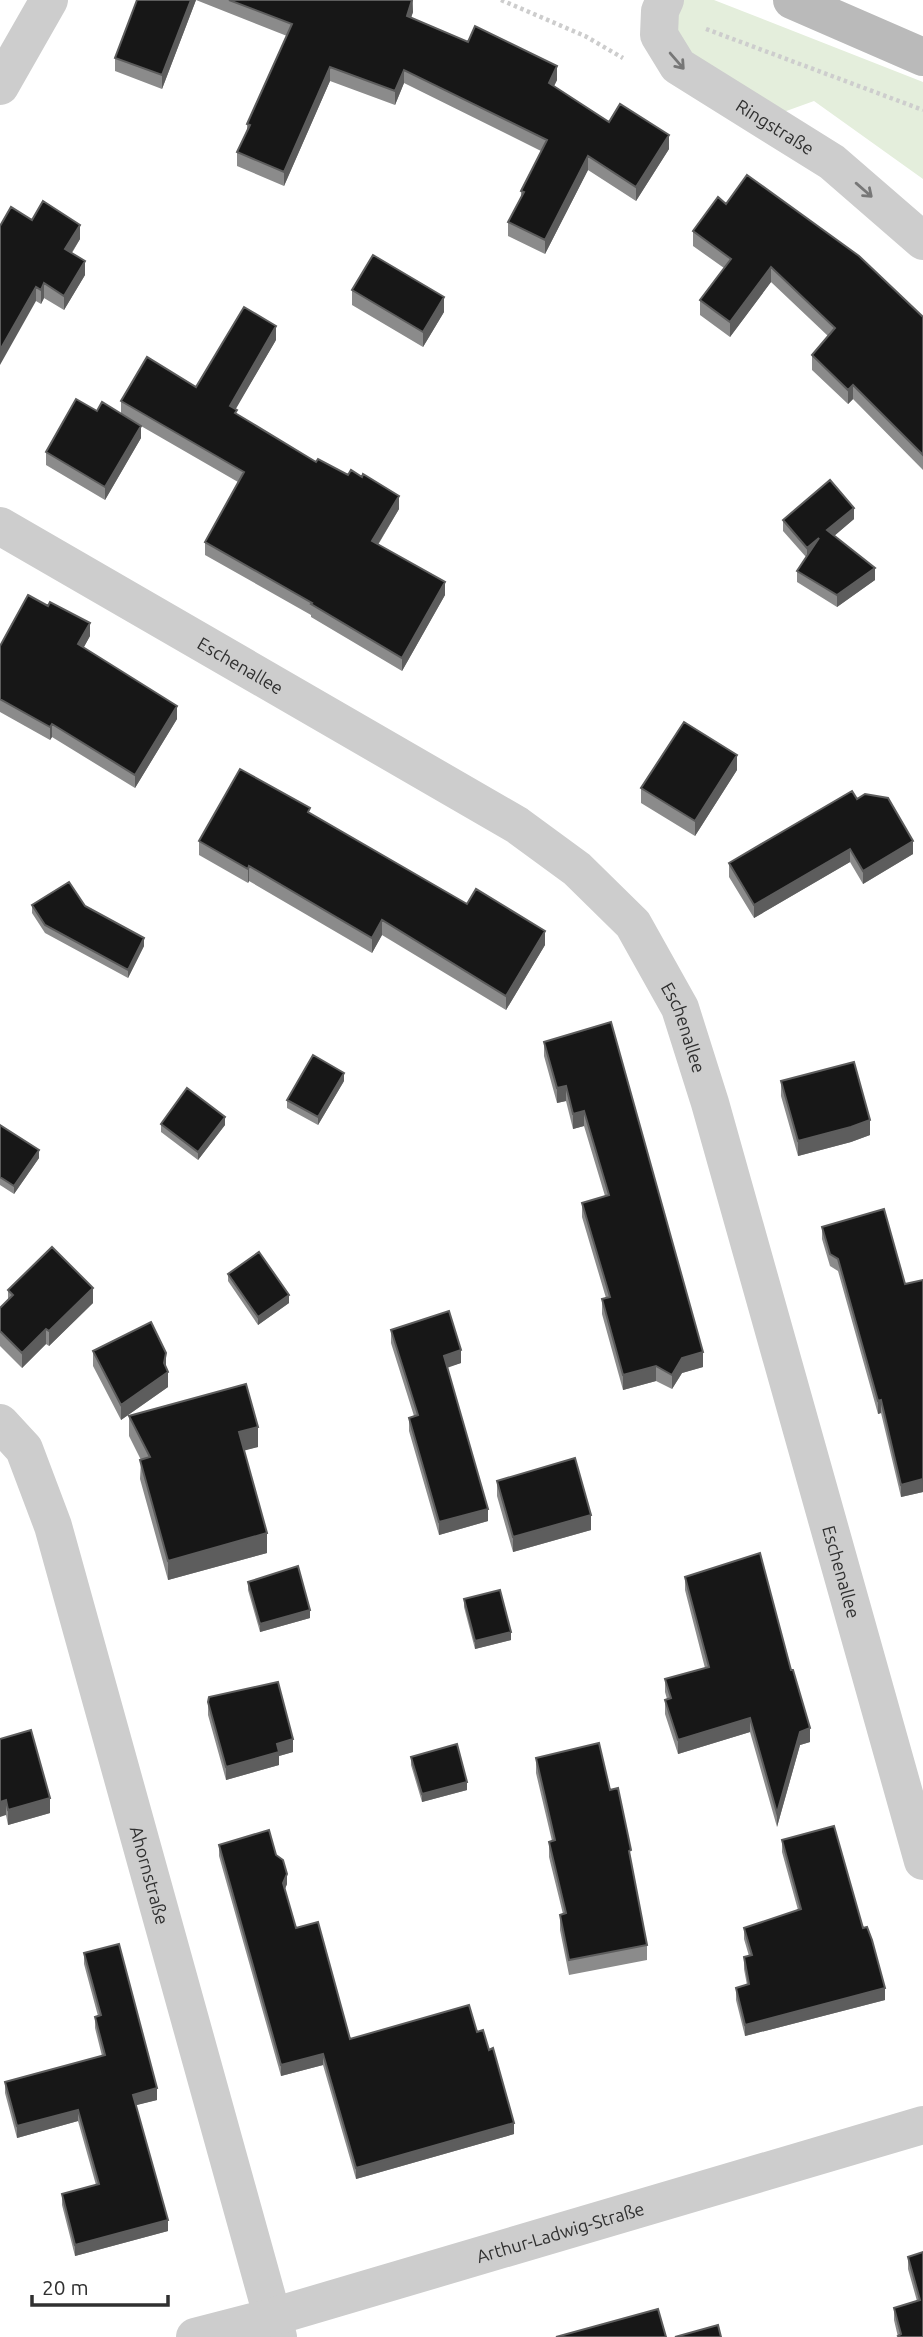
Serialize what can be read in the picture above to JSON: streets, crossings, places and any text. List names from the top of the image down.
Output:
{
  "streets": {
    "street": [
      "Ringstraße",
      "Eschenallee",
      "Ahornstraße",
      "Arthur-Ladwig-Straße"
    ]
  },
  "crossings": [
    ["Ahornstraße", "Arthur-Ladwig-Straße"]
  ],
  "one_way": ["Ringstraße"],
  "scale_bar": "20 m"
}
